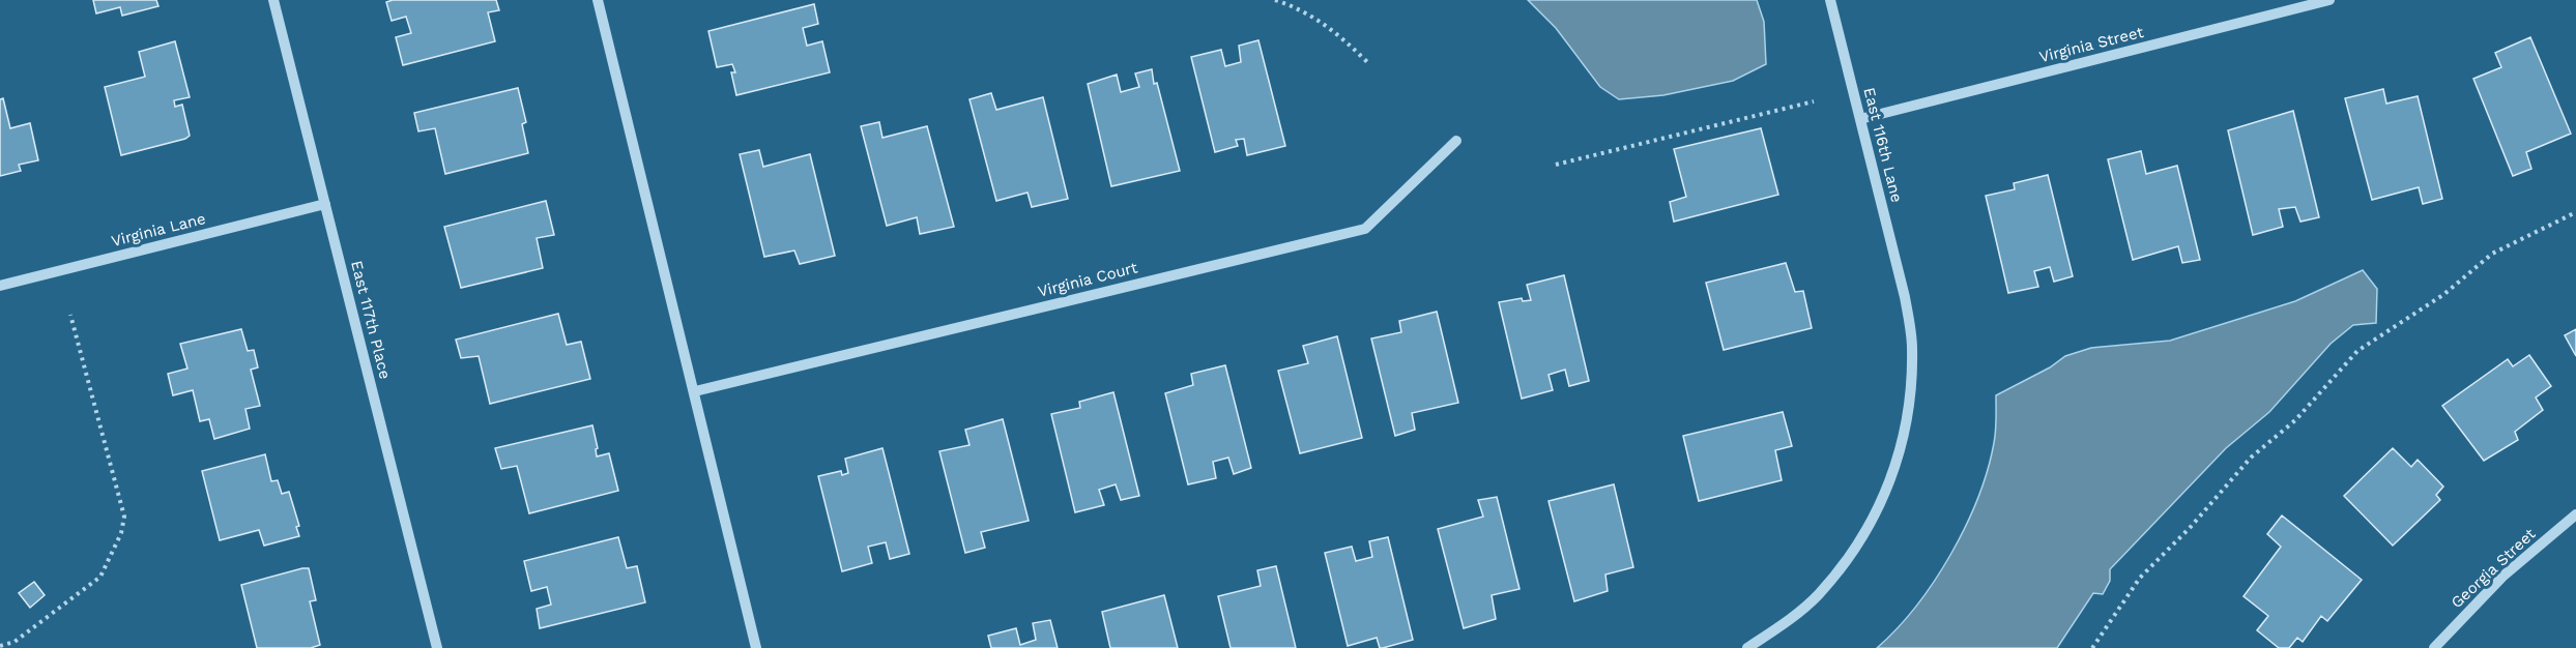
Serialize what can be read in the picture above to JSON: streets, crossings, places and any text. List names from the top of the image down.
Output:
{
  "streets": {
    "street": [
      "Virginia Street",
      "East 116th Lane",
      "Virginia Lane",
      "Virginia Court",
      "East 117th Place",
      "Georgia Street"
    ]
  },
  "crossings": [
    ["Virginia Street", "East 116th Lane"],
    ["Virginia Lane", "East 117th Place"]
  ]
}
